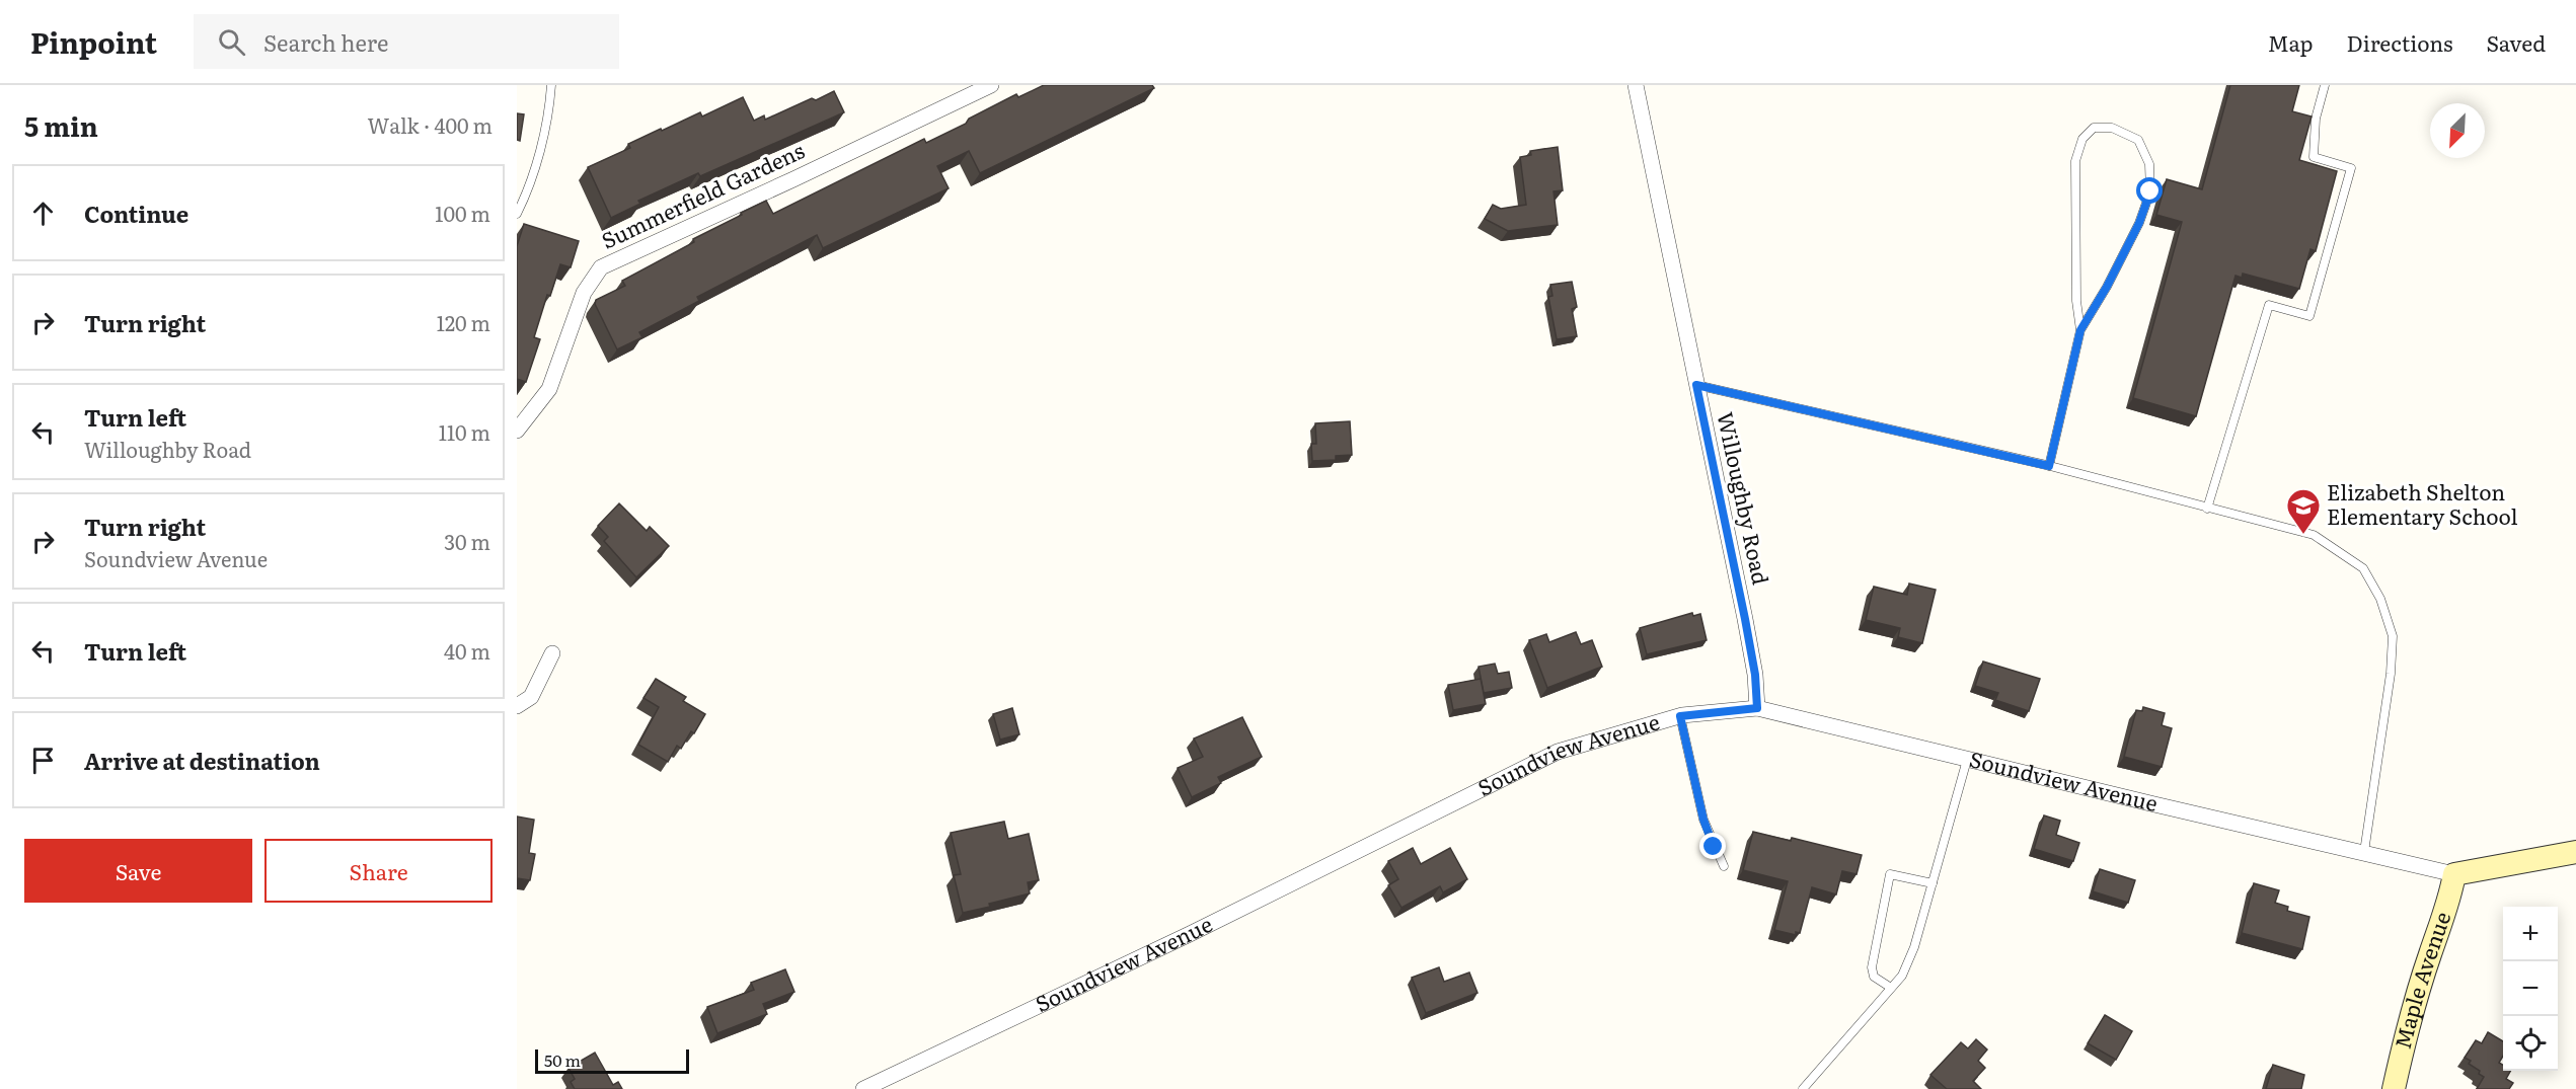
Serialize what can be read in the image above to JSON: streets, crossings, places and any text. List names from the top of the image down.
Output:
{
  "streets": {
    "main road": ["Soundview Avenue", "Maple Avenue"],
    "street": ["Summerfield Gardens", "Willoughby Road"]
  },
  "crossings": [
    ["Willoughby Road", "Soundview Avenue"],
    ["Soundview Avenue", "Maple Avenue"]
  ],
  "places": {
    "school or university": ["Elizabeth Shelton Elementary School"]
  },
  "scale_bar": "50 m",
  "north": "bottom left",
  "page": {
    "header": "Pinpoint",
    "search": "Search here",
    "nav": ["Map", "Directions", "Saved"],
    "heading": ["5 min", "Walk · 400 m"],
    "list": [
      ["Continue", "100 m"],
      ["Turn right", "120 m"],
      ["Turn left", "Willoughby Road", "110 m"],
      ["Turn right", "Soundview Avenue", "30 m"],
      ["Turn left", "40 m"],
      "Arrive at destination"
    ],
    "buttons": ["Save", "Share"],
    "map_buttons": ["+", "−"],
    "scale": "50 m"
  }
}
